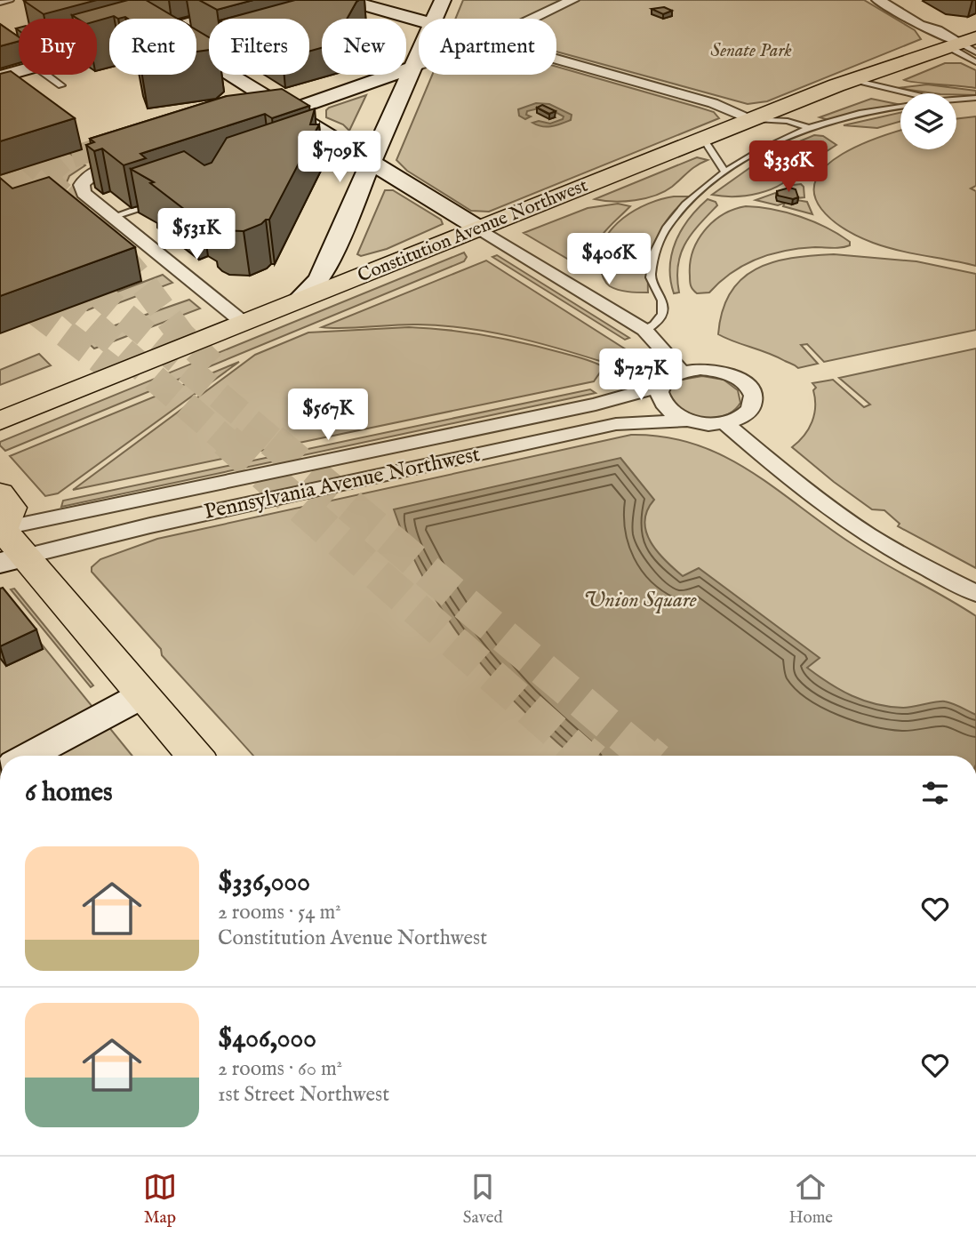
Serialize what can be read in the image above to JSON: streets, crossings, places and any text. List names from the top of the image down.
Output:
{
  "streets": {
    "main road": ["Constitution Avenue Northwest"],
    "street": ["Pennsylvania Avenue Northwest"]
  },
  "parks": ["Senate Park", "Union Square"],
  "page": {
    "chip": [
      "Buy",
      "Rent",
      "Filters",
      "New",
      "Apartment"
    ],
    "price": [
      "$709K",
      "$336K",
      "$531K",
      "$406K",
      "$727K",
      "$567K"
    ],
    "heading": "6 homes",
    "list": [
      {
        "name": "$336,000",
        "note": "2 rooms · 54 m² · Constitution Avenue Northwest"
      },
      {
        "name": "$406,000",
        "note": "2 rooms · 60 m² · 1st Street Northwest"
      }
    ],
    "tabs": ["Map", "Saved", "Home"]
  }
}
